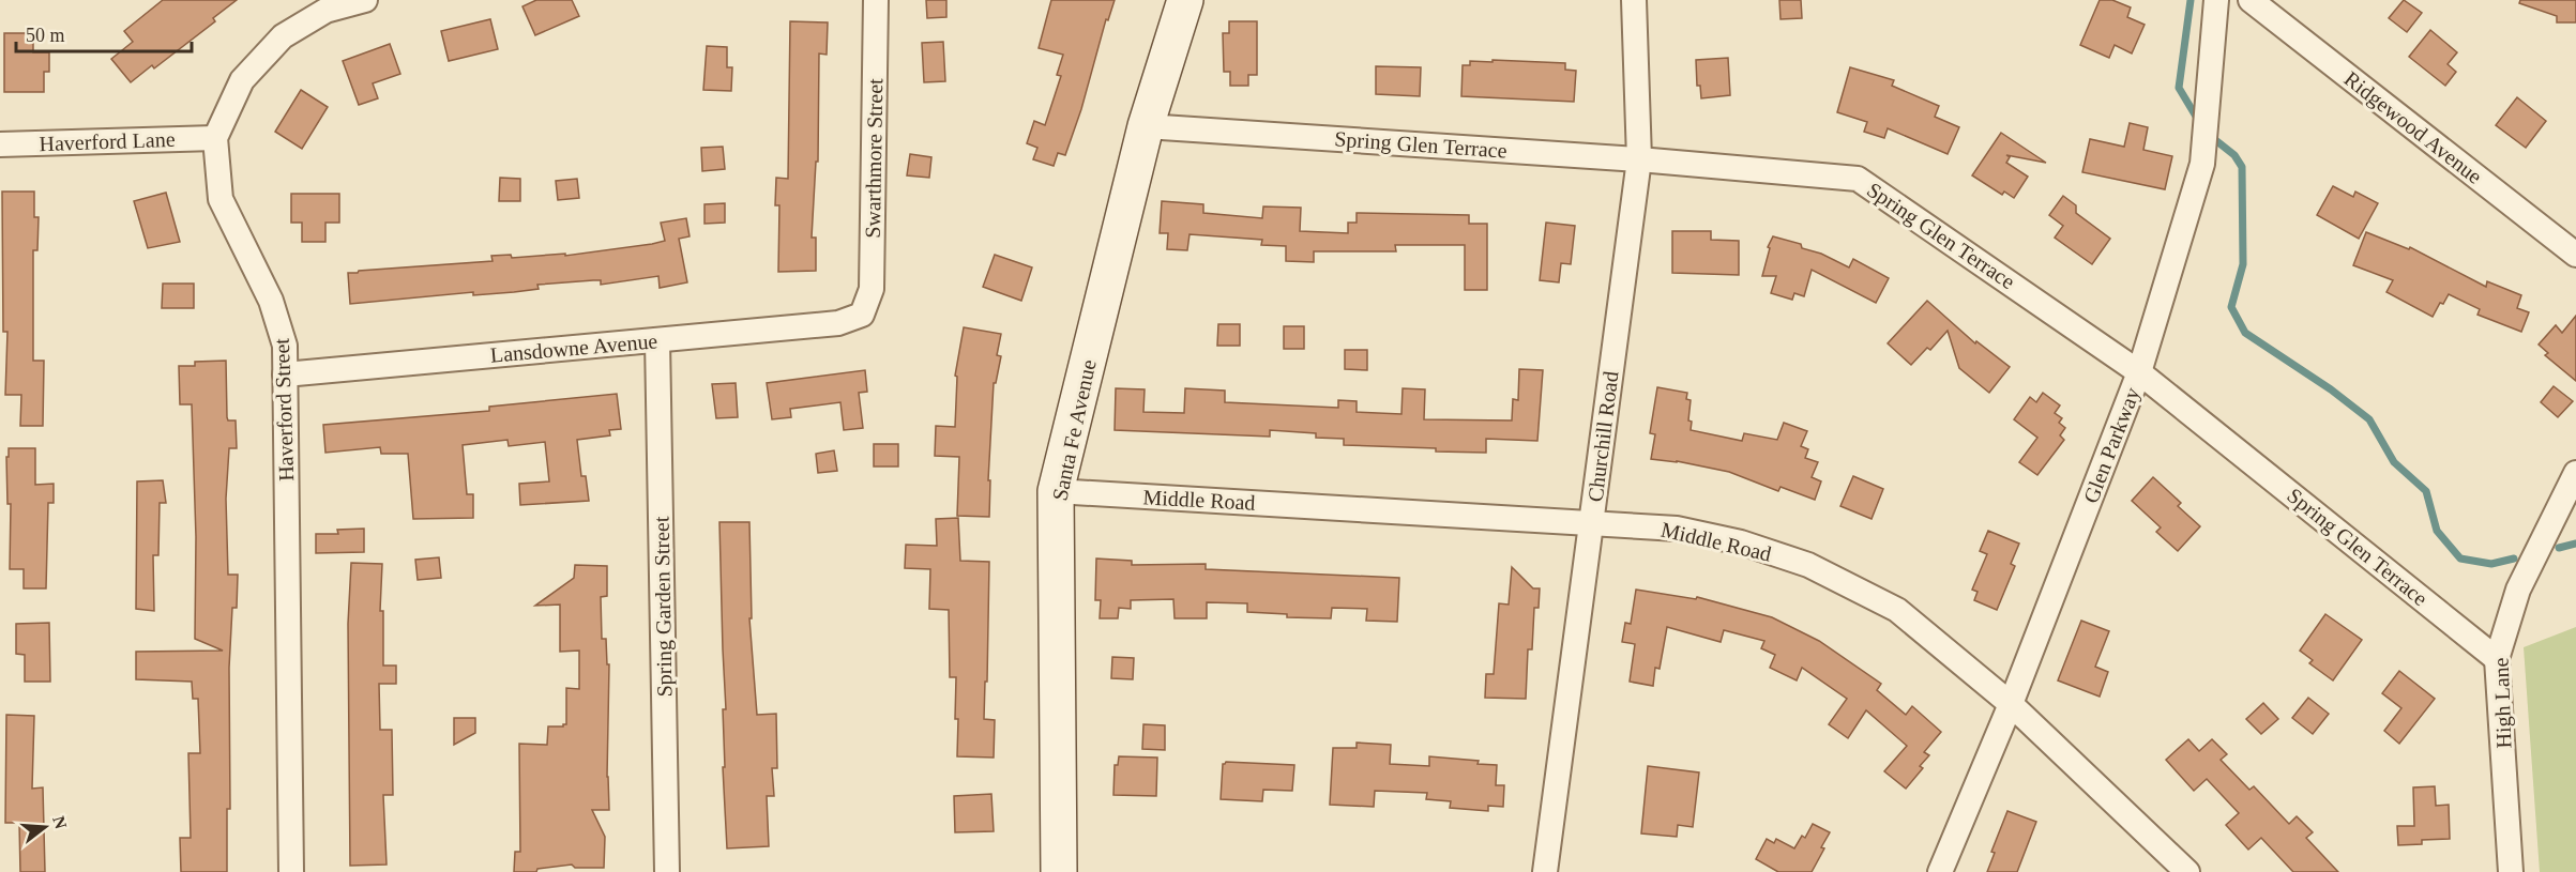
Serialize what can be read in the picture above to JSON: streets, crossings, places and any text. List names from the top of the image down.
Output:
{
  "streets": {
    "main road": ["Santa Fe Avenue"],
    "street": [
      "Ridgewood Avenue",
      "Haverford Lane",
      "Spring Glen Terrace",
      "Swarthmore Street",
      "Lansdowne Avenue",
      "Haverford Street",
      "Churchill Road",
      "Glen Parkway",
      "Middle Road",
      "Spring Garden Street",
      "High Lane"
    ]
  },
  "crossings": [
    ["Haverford Lane", "Haverford Street"],
    ["Spring Glen Terrace", "Santa Fe Avenue"],
    ["Spring Glen Terrace", "Churchill Road"],
    ["Spring Glen Terrace", "Glen Parkway"],
    ["Spring Glen Terrace", "High Lane"],
    ["Swarthmore Street", "Lansdowne Avenue"],
    ["Lansdowne Avenue", "Haverford Street"],
    ["Lansdowne Avenue", "Spring Garden Street"],
    ["Santa Fe Avenue", "Middle Road"],
    ["Churchill Road", "Middle Road"],
    ["Glen Parkway", "Middle Road"]
  ],
  "scale_bar": "50 m",
  "north": "right"
}
